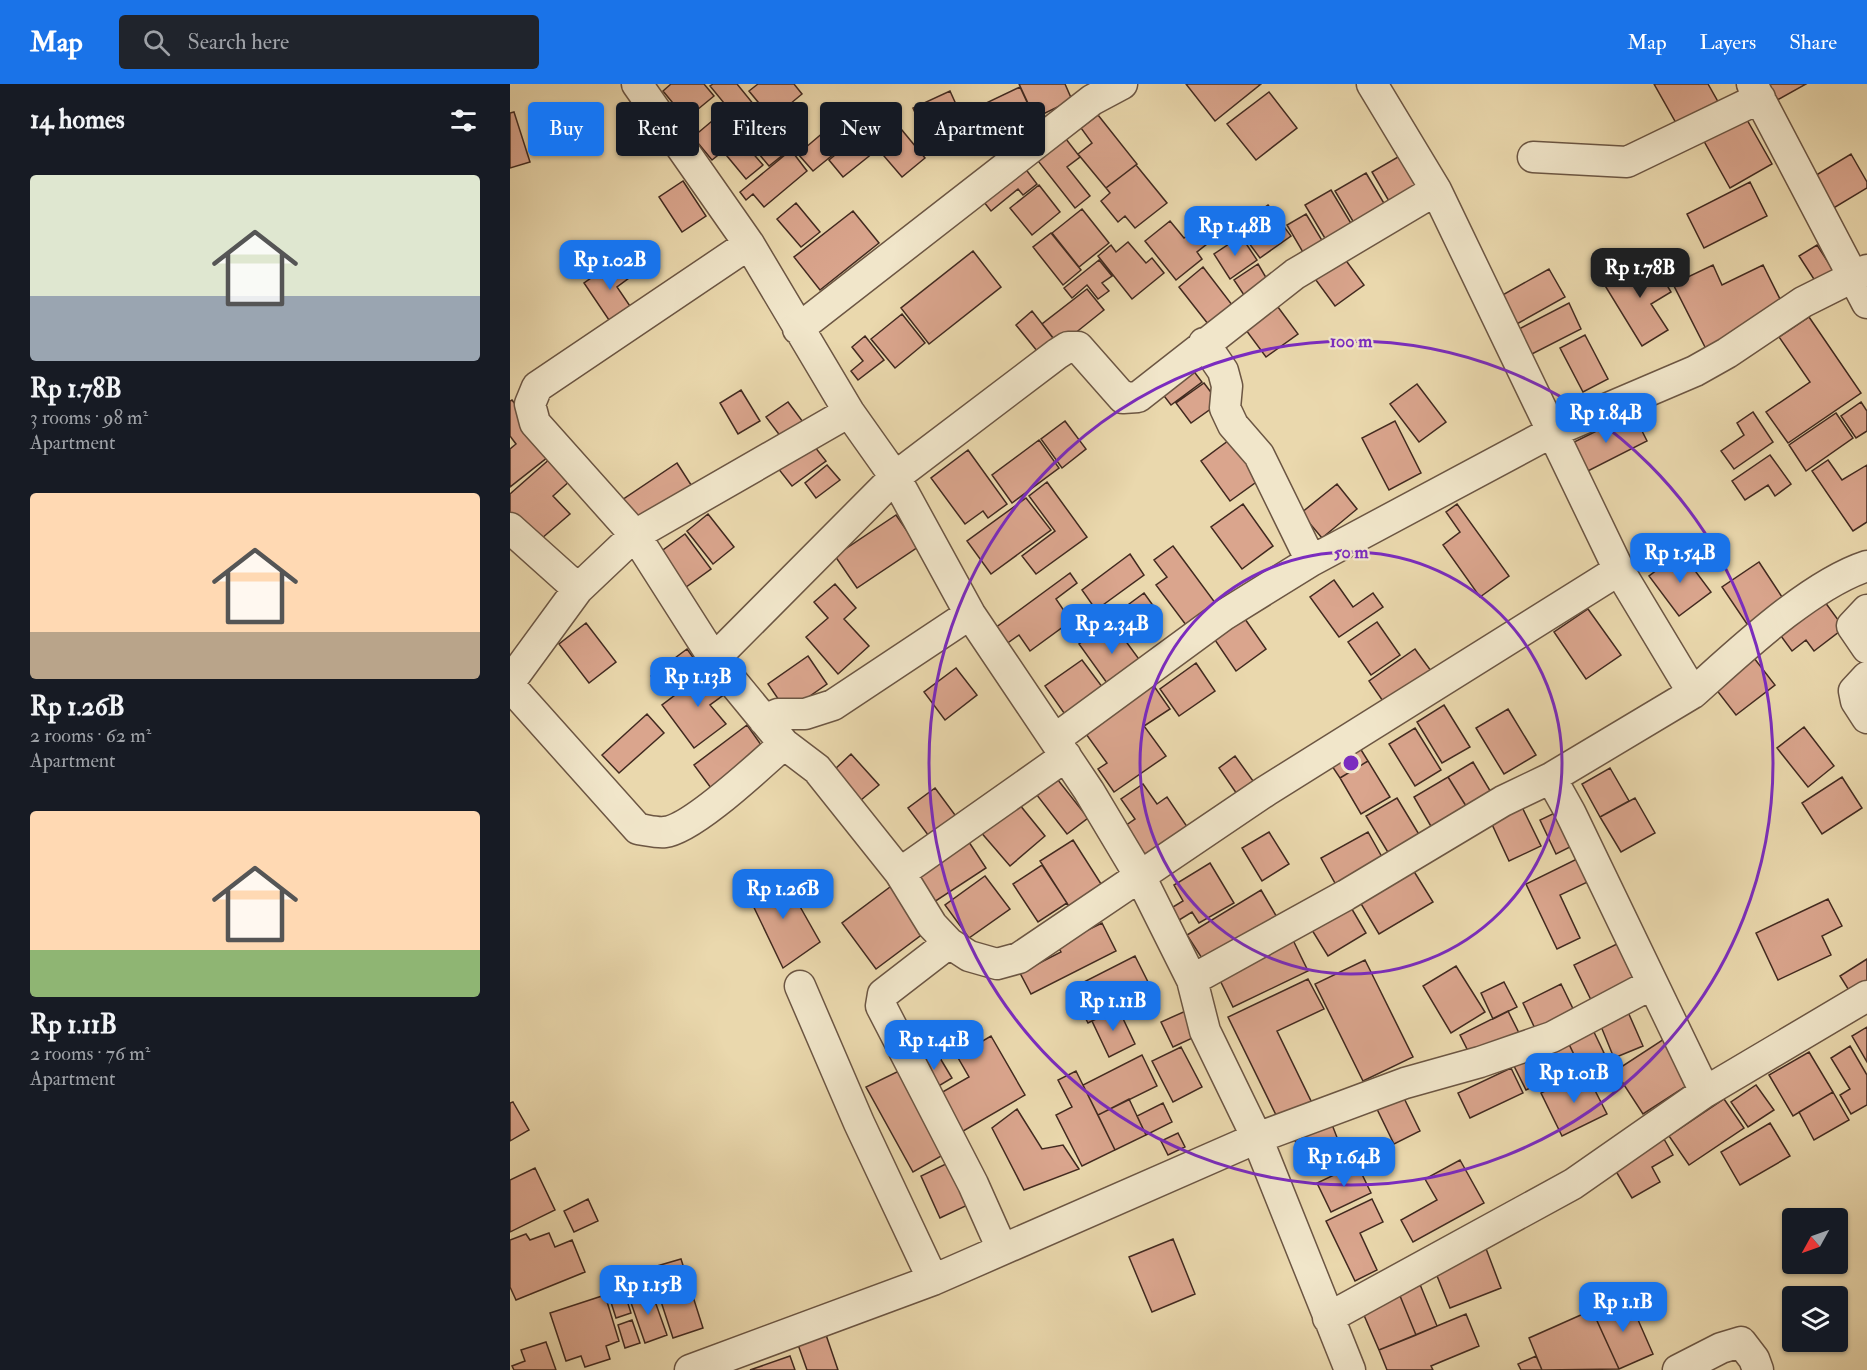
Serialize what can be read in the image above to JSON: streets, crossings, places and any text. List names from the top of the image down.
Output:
{
  "north": "bottom left",
  "page": {
    "header": "Map",
    "search": "Search here",
    "nav": ["Map", "Layers", "Share"],
    "heading": "14 homes",
    "chip": [
      "Buy",
      "Rent",
      "Filters",
      "New",
      "Apartment"
    ],
    "list": [
      {
        "name": "Rp 1.78B",
        "note": "3 rooms · 98 m² · Apartment"
      },
      {
        "name": "Rp 1.26B",
        "note": "2 rooms · 62 m² · Apartment"
      },
      {
        "name": "Rp 1.11B",
        "note": "2 rooms · 76 m² · Apartment"
      }
    ],
    "price": [
      "Rp 1.48B",
      "Rp 1.02B",
      "Rp 1.78B",
      "Rp 1.84B",
      "Rp 1.54B",
      "Rp 2.34B",
      "Rp 1.13B",
      "Rp 1.26B",
      "Rp 1.11B",
      "Rp 1.41B",
      "Rp 1.01B",
      "Rp 1.64B",
      "Rp 1.15B",
      "Rp 1.1B"
    ]
  },
  "rings": ["100 m", "50 m"]
}
